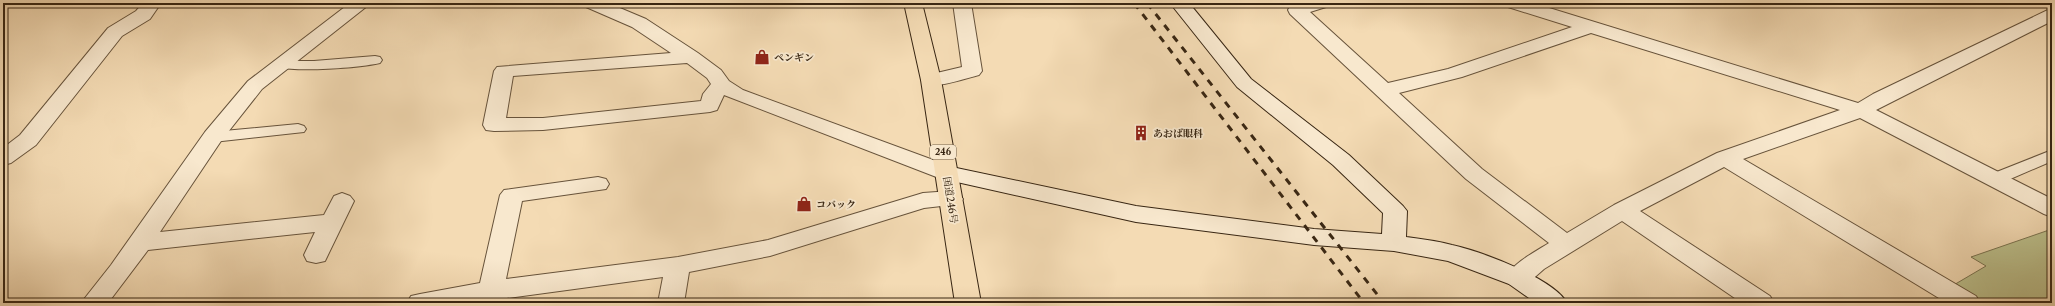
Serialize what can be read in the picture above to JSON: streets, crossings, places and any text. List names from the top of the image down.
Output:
{
  "streets": {
    "highway": ["246", "国道246号"]
  },
  "places": {
    "shop": ["ペンギン", "コバック"],
    "building": ["あおば眼科"]
  }
}
